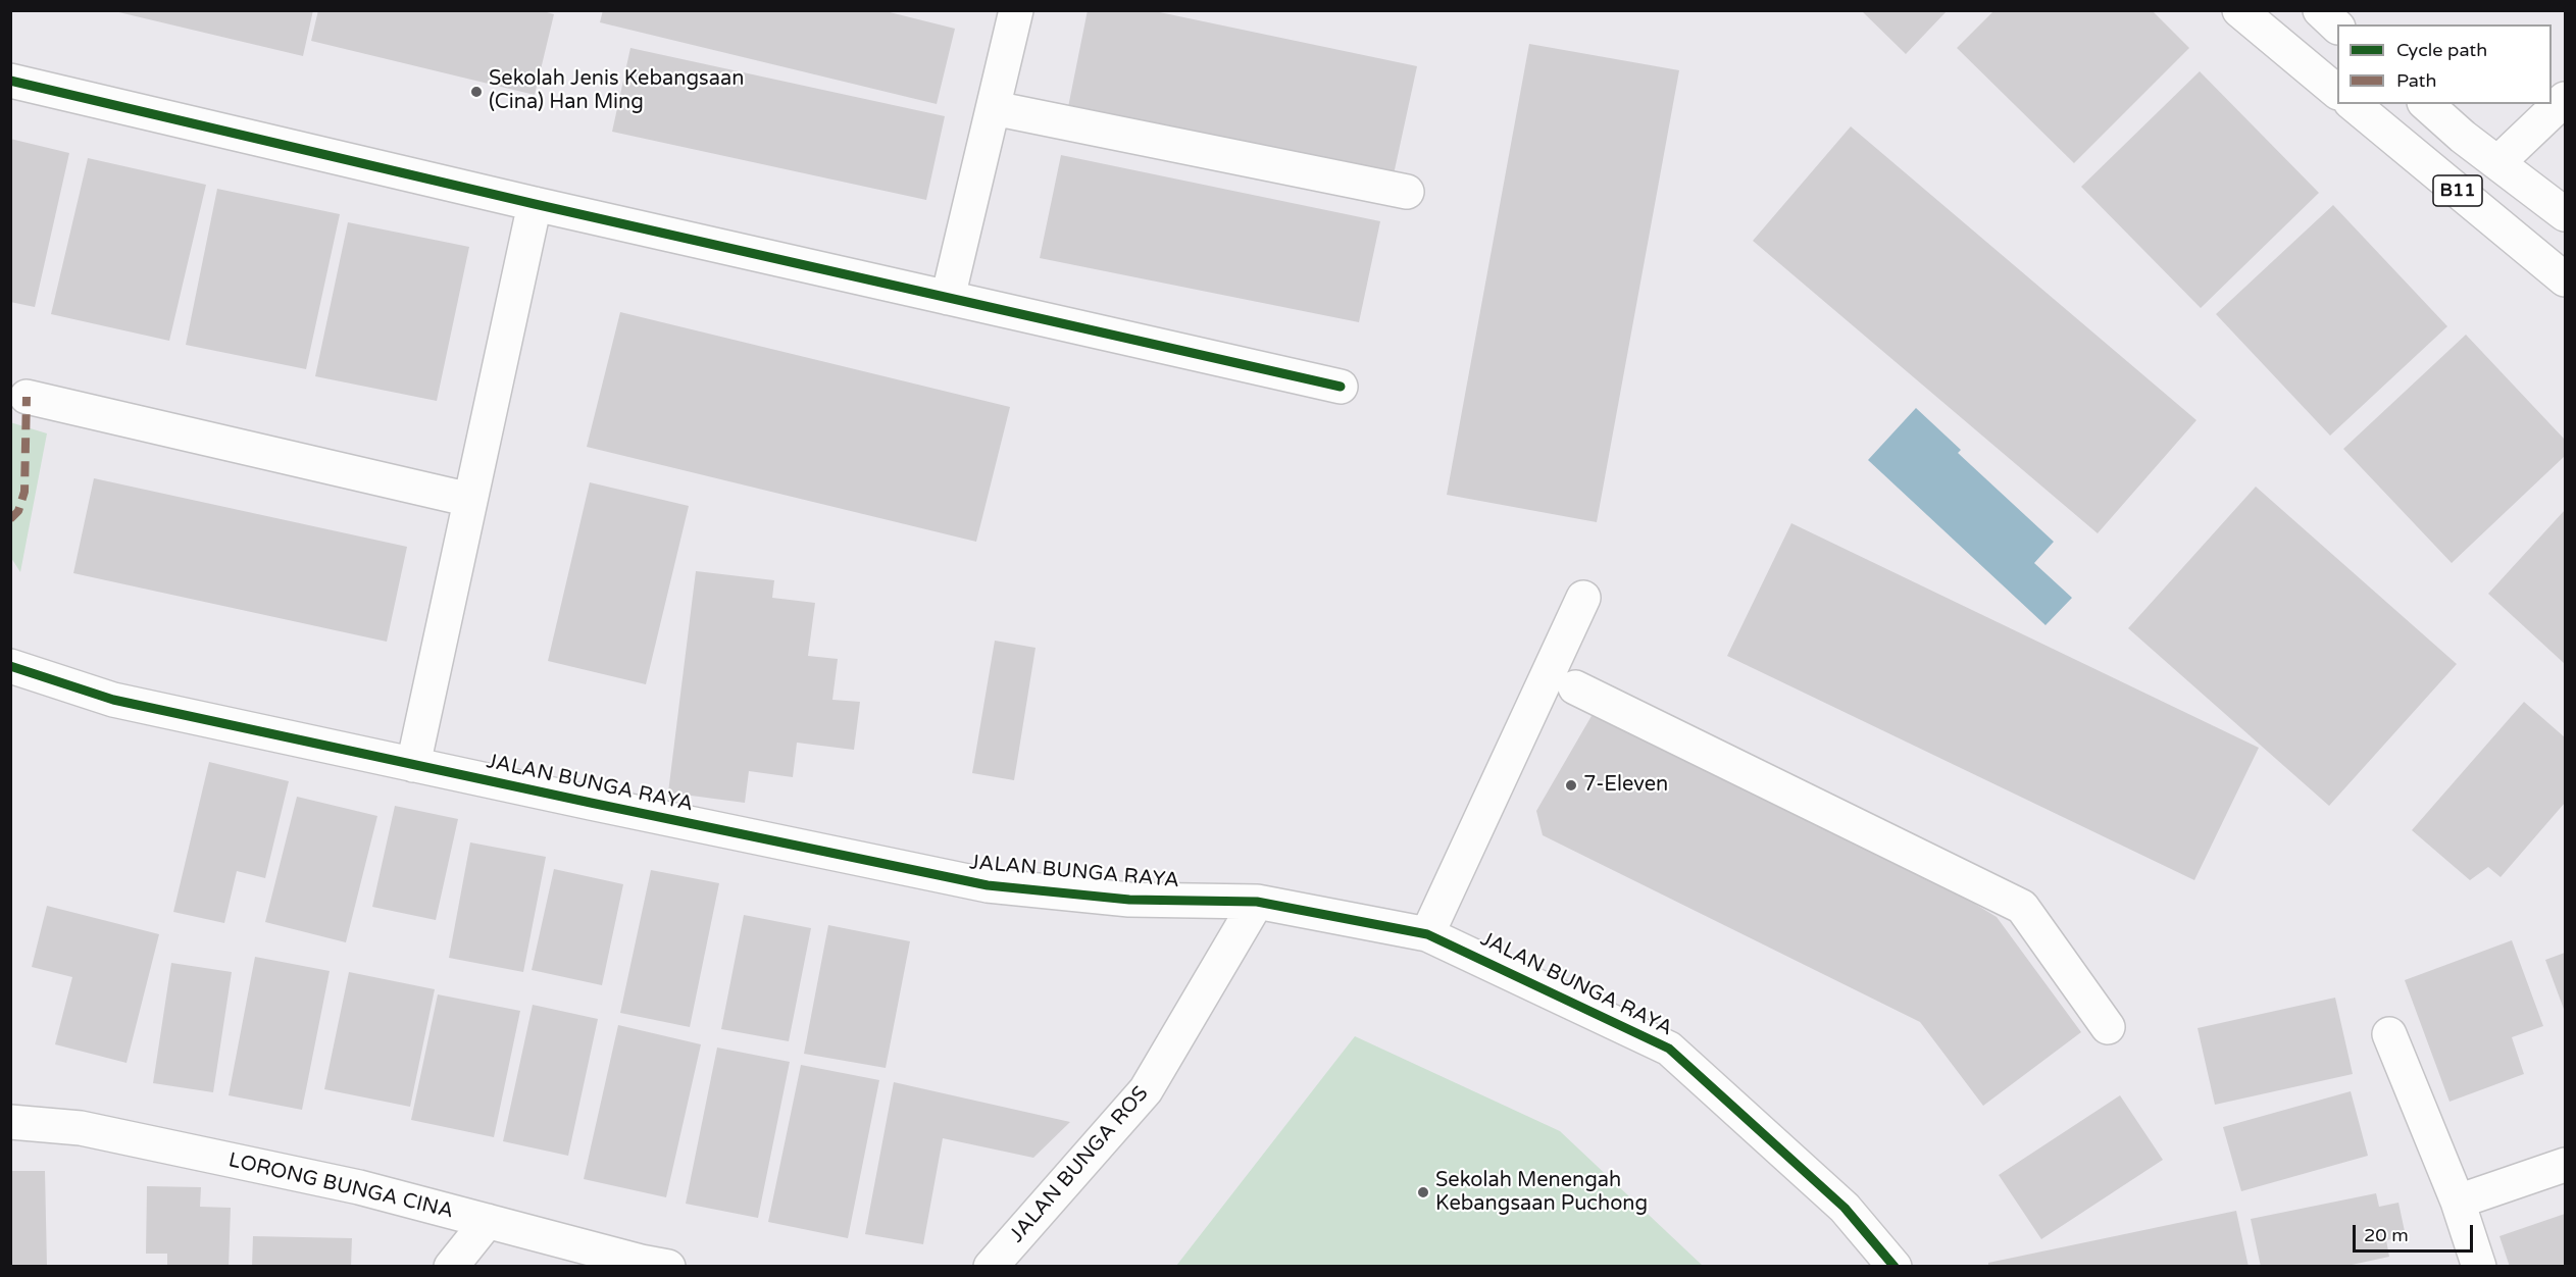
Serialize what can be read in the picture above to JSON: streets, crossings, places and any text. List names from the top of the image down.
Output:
{
  "streets": {
    "street": [
      "B11",
      "JALAN BUNGA RAYA",
      "JALAN BUNGA ROS",
      "LORONG BUNGA CINA"
    ]
  },
  "crossings": [
    ["JALAN BUNGA RAYA", "JALAN BUNGA ROS"]
  ],
  "places": ["Sekolah Jenis Kebangsaan (Cina) Han Ming", "7-Eleven", "Sekolah Menengah Kebangsaan Puchong"],
  "legend": ["Cycle path", "Path"],
  "scale_bar": "20 m"
}
